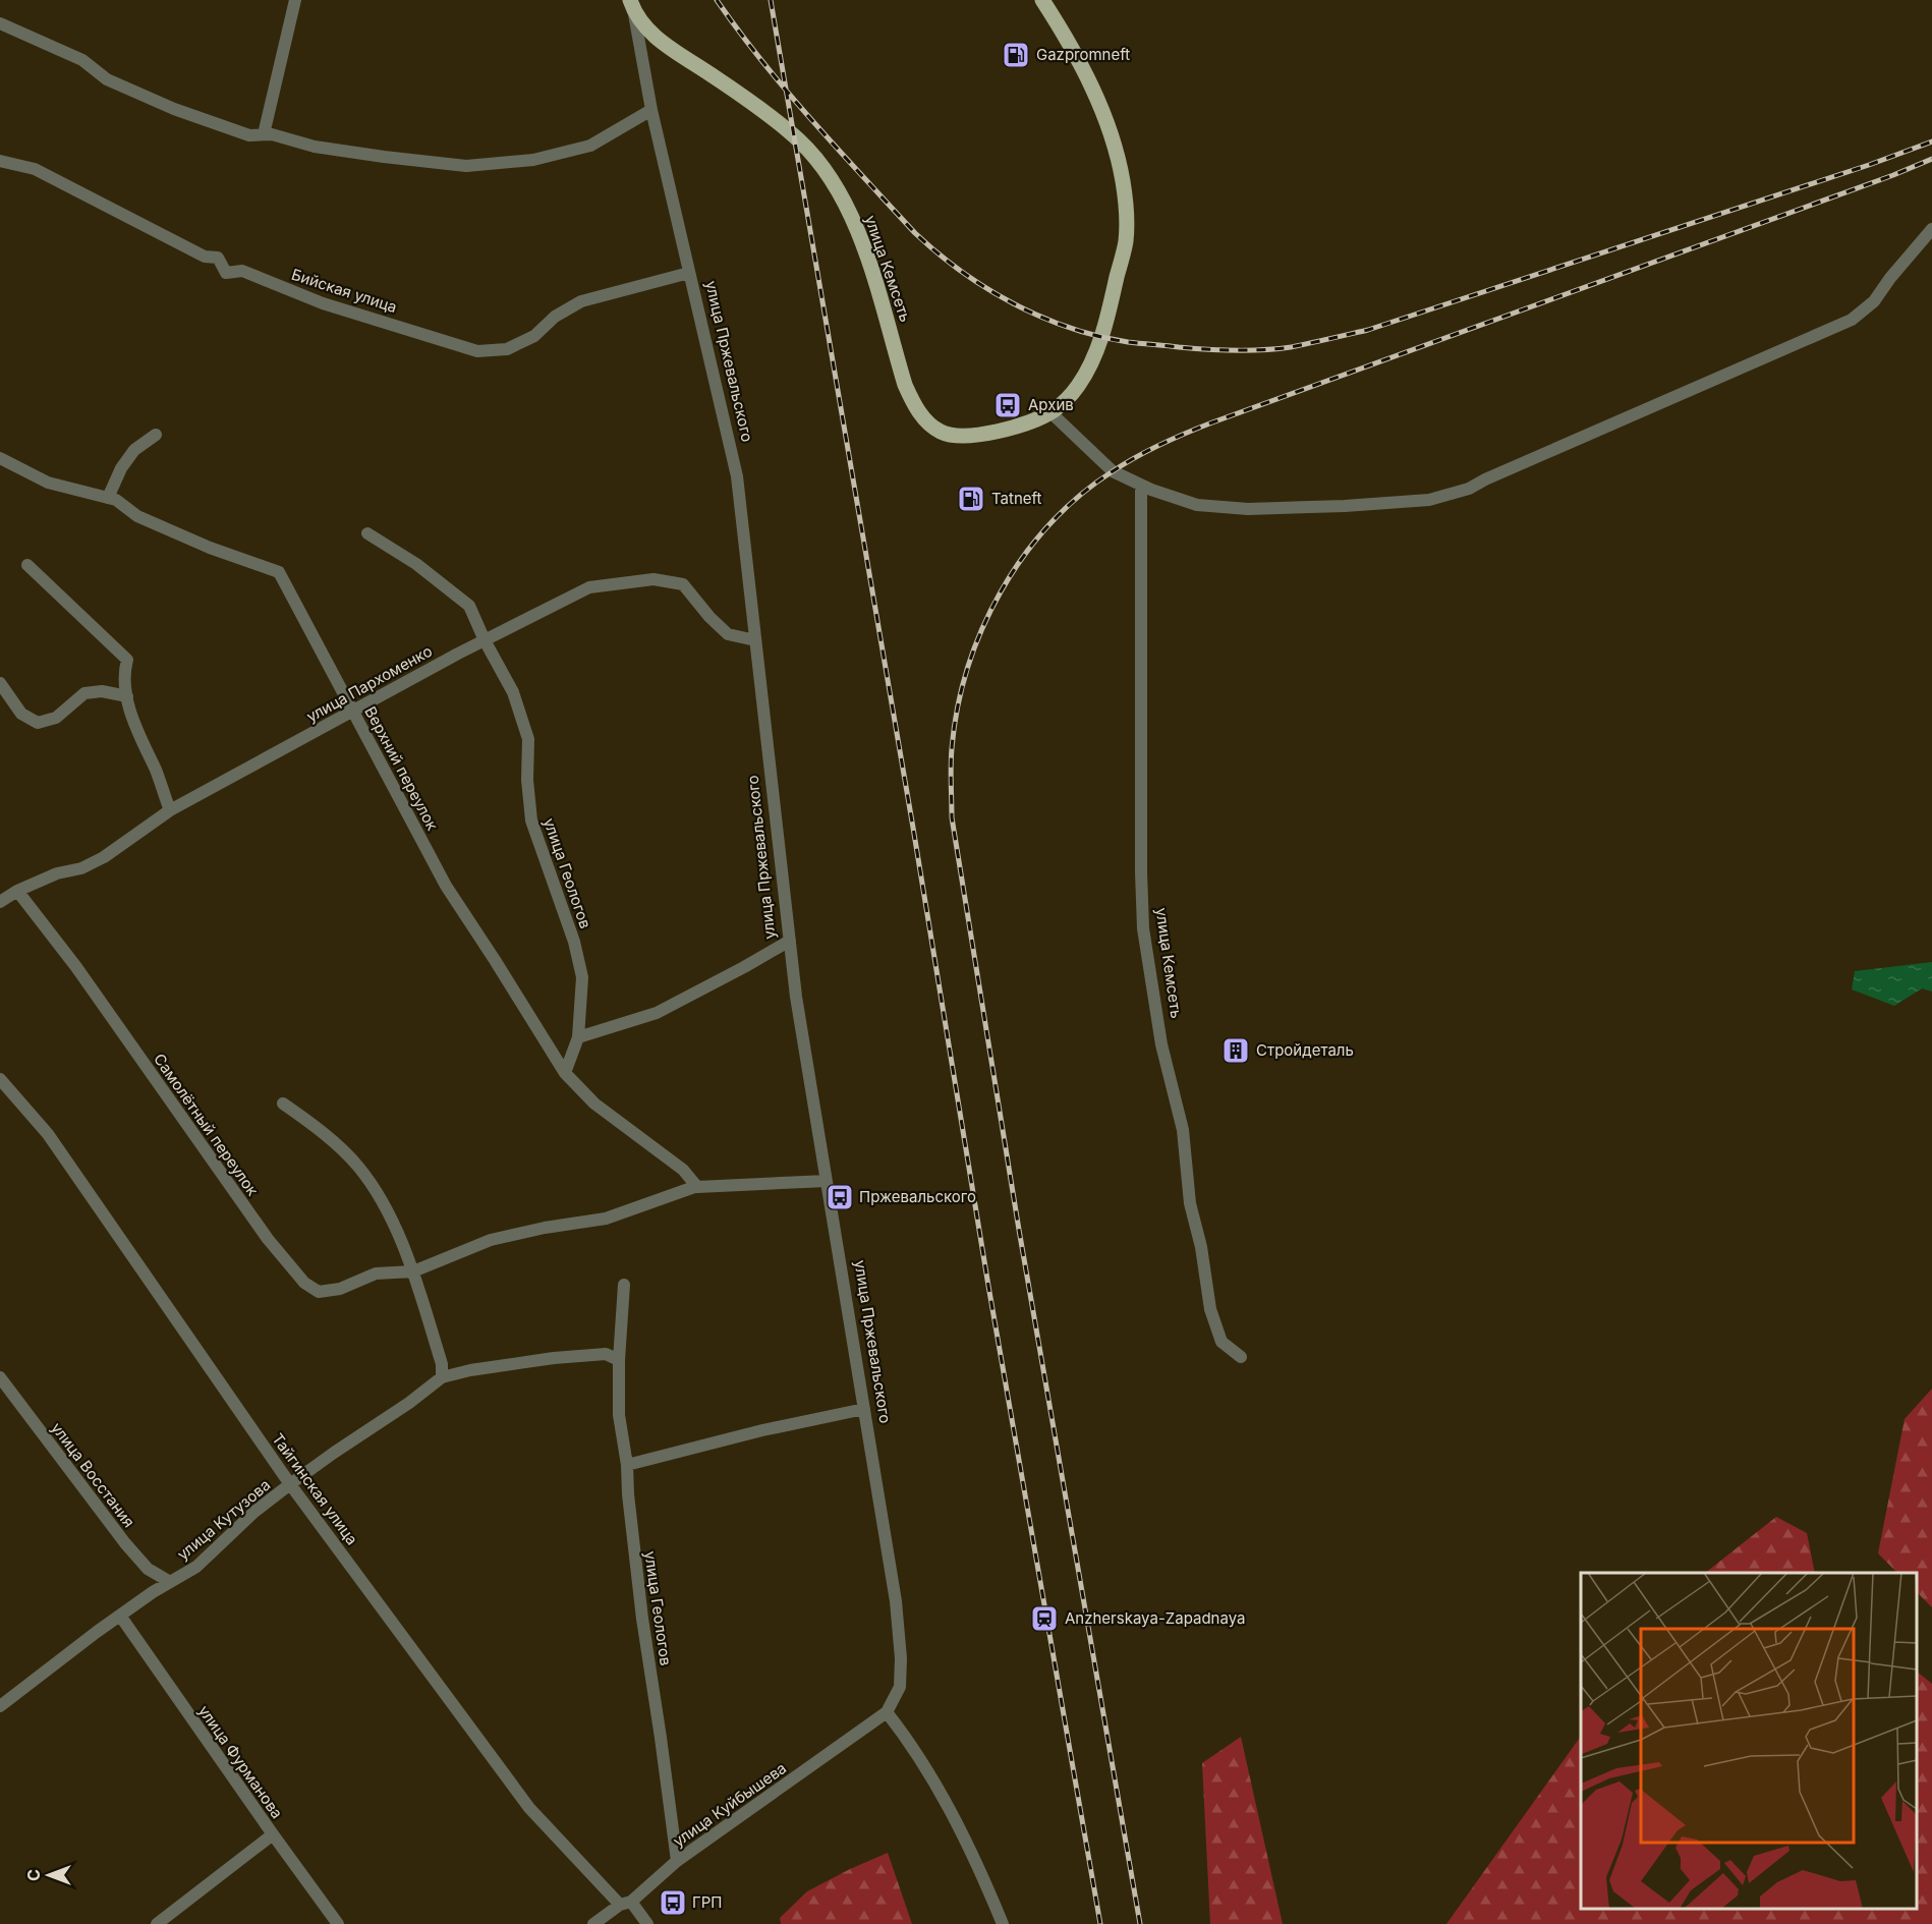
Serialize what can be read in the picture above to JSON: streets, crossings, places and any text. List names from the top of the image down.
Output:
{
  "streets": {
    "main road": ["улица Кемсеть"],
    "street": [
      "Бийская улица",
      "улица Пржевальского",
      "улица Пархоменко",
      "Верхний переулок",
      "улица Геологов",
      "Самолётный переулок",
      "улица Восстания",
      "Тайгинская улица",
      "улица Кутузова",
      "улица Фурманова",
      "улица Куйбышева"
    ]
  },
  "crossings": [
    ["улица Кемсеть", "улица Пржевальского"],
    ["Бийская улица", "улица Пржевальского"],
    ["улица Пржевальского", "улица Пархоменко"],
    ["улица Пржевальского", "Самолётный переулок"],
    ["улица Пржевальского", "улица Куйбышева"],
    ["улица Пархоменко", "Верхний переулок"],
    ["улица Пархоменко", "улица Геологов"],
    ["улица Пархоменко", "Самолётный переулок"],
    ["Верхний переулок", "улица Геологов"],
    ["улица Геологов", "улица Кутузова"],
    ["улица Геологов", "улица Куйбышева"],
    ["улица Восстания", "улица Кутузова"],
    ["Тайгинская улица", "улица Кутузова"],
    ["Тайгинская улица", "улица Куйбышева"],
    ["улица Кутузова", "улица Фурманова"]
  ],
  "places": {
    "fuel station": ["Gazpromneft", "Tatneft"],
    "bus stop": ["Архив", "Пржевальского", "ГРП"],
    "building": ["Стройдеталь"],
    "station": ["Anzherskaya-Zapadnaya"]
  },
  "north": "left"
}
